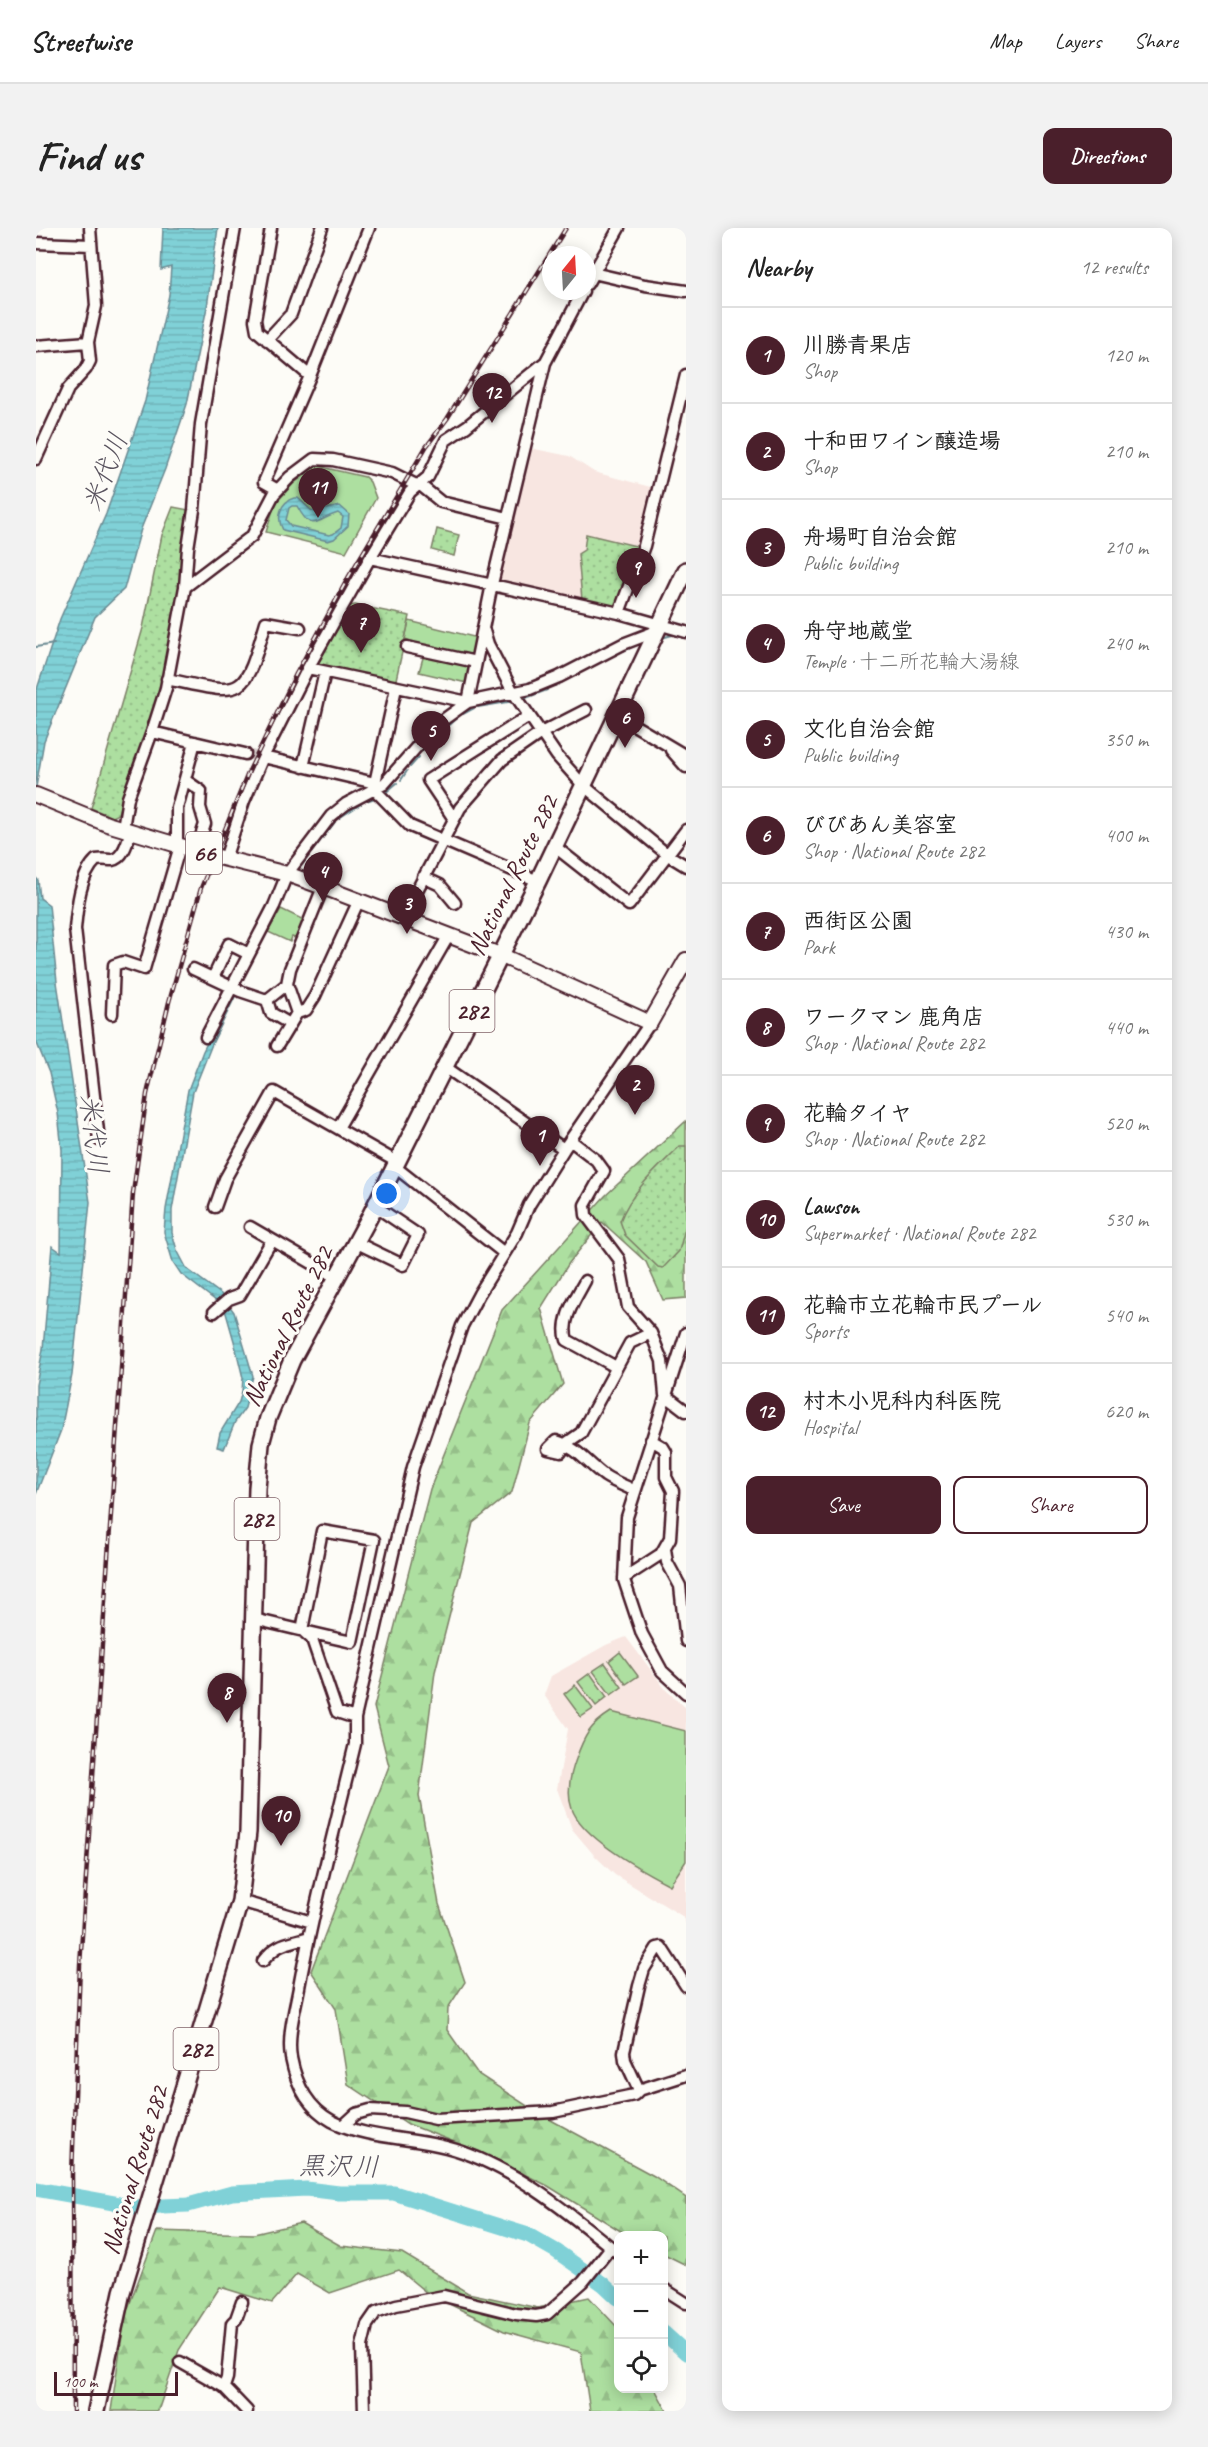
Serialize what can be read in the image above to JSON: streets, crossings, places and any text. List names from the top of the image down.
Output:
{
  "streets": {
    "highway": ["National Route 282", "282"],
    "main road": ["66"]
  },
  "crossings": [
    ["66", "National Route 282"]
  ],
  "water": ["米代川", "黒沢川"],
  "scale_bar": "100 m",
  "north": "top",
  "page": {
    "header": "Streetwise",
    "nav": ["Map", "Layers", "Share"],
    "buttons": [
      "Directions",
      ["Save", "Share"]
    ],
    "title": "Find us",
    "heading": ["Nearby", "12 results"],
    "list": [
      {
        "mark": "1",
        "name": "川勝青果店",
        "note": "Shop",
        "value": "120 m"
      },
      {
        "mark": "2",
        "name": "十和田ワイン醸造場",
        "note": "Shop",
        "value": "210 m"
      },
      {
        "mark": "3",
        "name": "舟場町自治会館",
        "note": "Public building",
        "value": "210 m"
      },
      {
        "mark": "4",
        "name": "舟守地蔵堂",
        "note": "Temple · 十二所花輪大湯線",
        "value": "240 m"
      },
      {
        "mark": "5",
        "name": "文化自治会館",
        "note": "Public building",
        "value": "350 m"
      },
      {
        "mark": "6",
        "name": "びびあん美容室",
        "note": "Shop · National Route 282",
        "value": "400 m"
      },
      {
        "mark": "7",
        "name": "西街区公園",
        "note": "Park",
        "value": "430 m"
      },
      {
        "mark": "8",
        "name": "ワークマン 鹿角店",
        "note": "Shop · National Route 282",
        "value": "440 m"
      },
      {
        "mark": "9",
        "name": "花輪タイヤ",
        "note": "Shop · National Route 282",
        "value": "520 m"
      },
      {
        "mark": "10",
        "name": "Lawson",
        "note": "Supermarket · National Route 282",
        "value": "530 m"
      },
      {
        "mark": "11",
        "name": "花輪市立花輪市民プール",
        "note": "Sports",
        "value": "540 m"
      },
      {
        "mark": "12",
        "name": "村木小児科内科医院",
        "note": "Hospital",
        "value": "620 m"
      }
    ],
    "pins": [
      "12",
      "11",
      "9",
      "7",
      "6",
      "5",
      "4",
      "3",
      "2",
      "1",
      "8",
      "10"
    ],
    "map_buttons": ["+", "−"],
    "scale": "100 m"
  }
}
